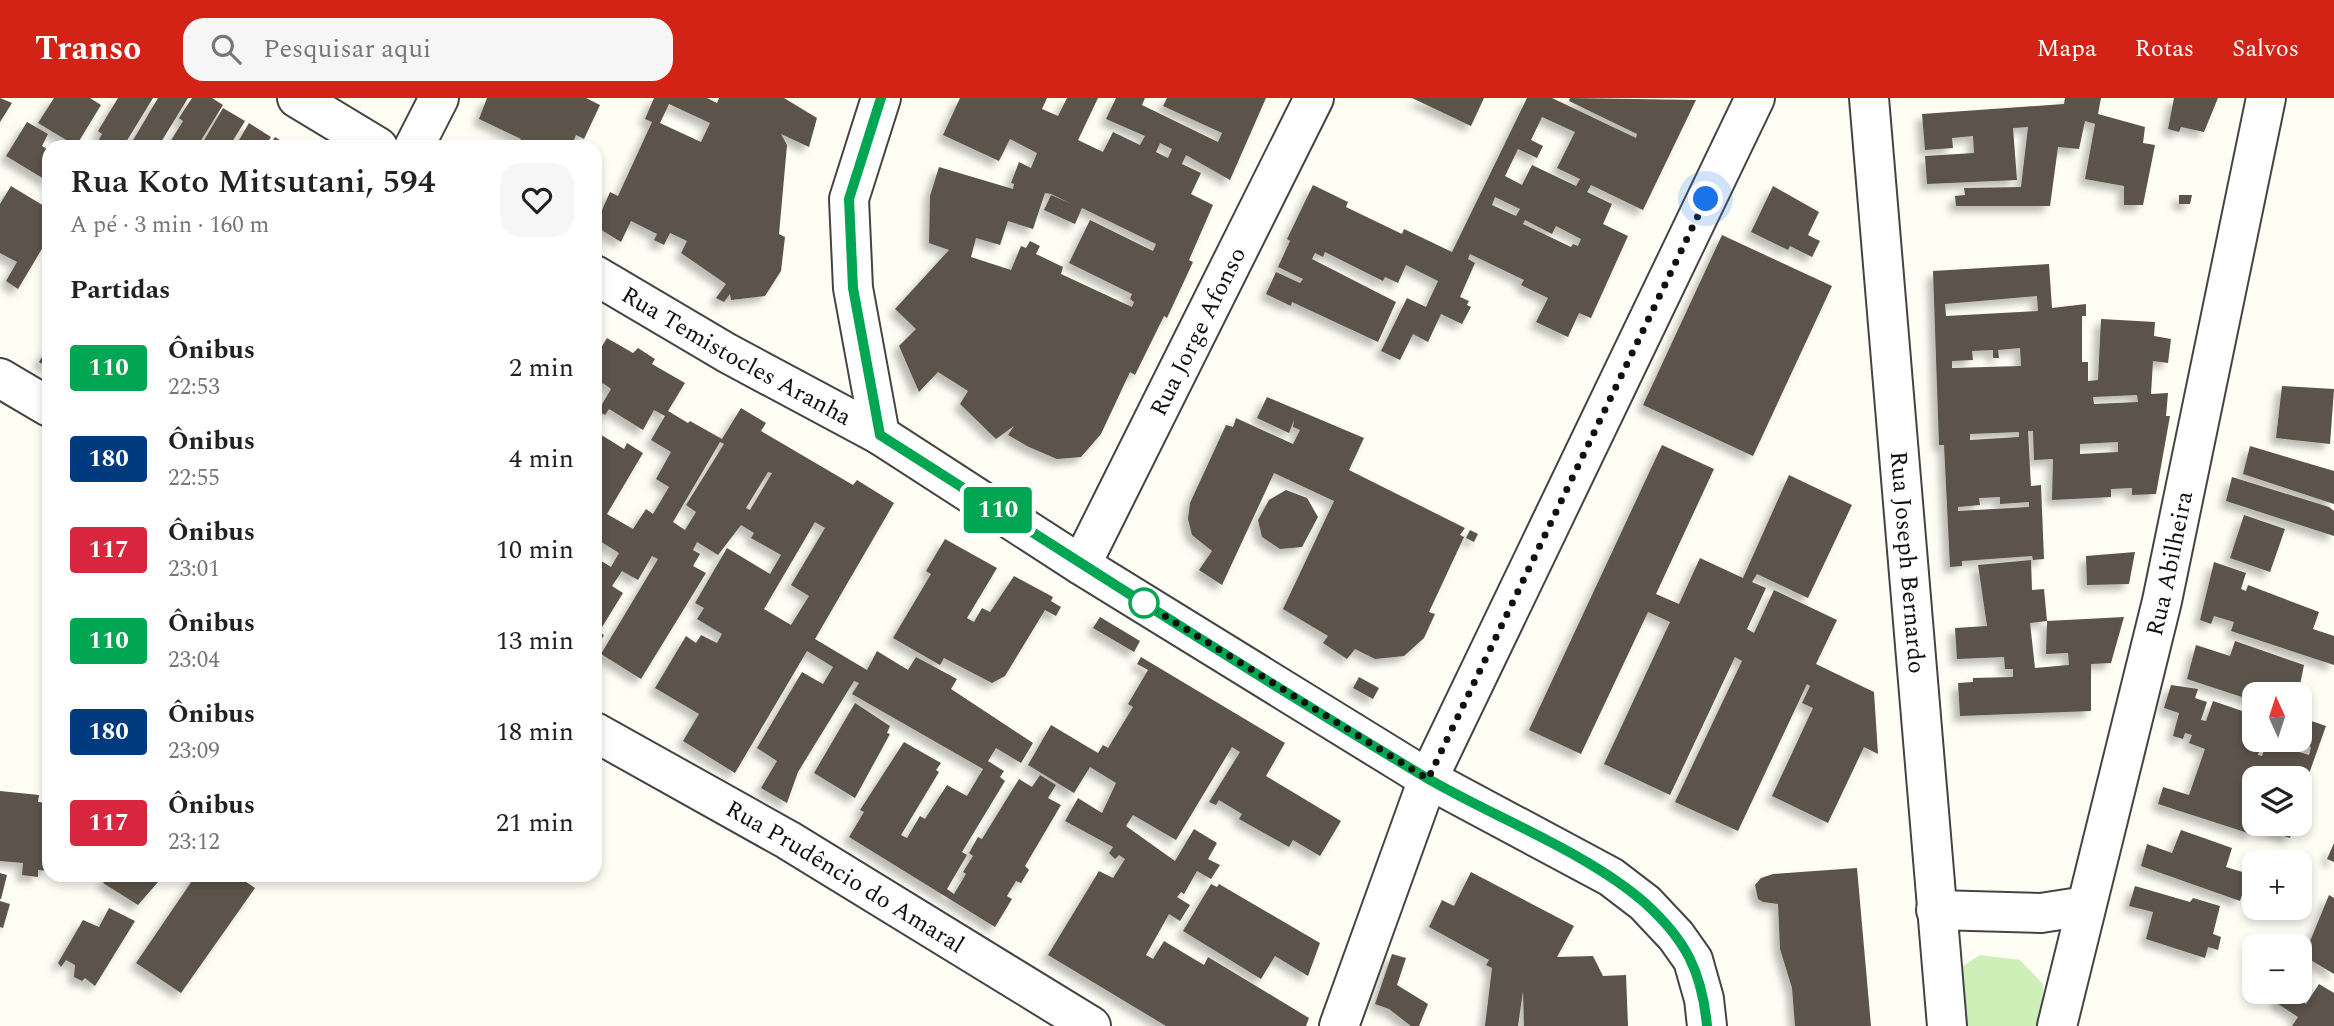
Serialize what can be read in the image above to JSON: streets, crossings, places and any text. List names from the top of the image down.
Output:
{
  "streets": {
    "street": [
      "Rua Jorge Afonso",
      "Rua Temistocles Aranha",
      "Rua Joseph Bernardo",
      "Rua Abilheira",
      "Rua Prudêncio do Amaral"
    ]
  },
  "crossings": [
    ["Rua Jorge Afonso", "Rua Temistocles Aranha"]
  ],
  "lines": ["bus line 110"],
  "north": "top",
  "page": {
    "header": "Transo",
    "search": "Pesquisar aqui",
    "nav": ["Mapa", "Rotas", "Salvos"],
    "on_map": "110",
    "heading": [
      ["Rua Koto Mitsutani, 594", "A pé · 3 min · 160 m"],
      "Partidas"
    ],
    "list": [
      {
        "mark": "110",
        "name": "Ônibus",
        "note": "22:53",
        "value": "2 min"
      },
      {
        "mark": "180",
        "name": "Ônibus",
        "note": "22:55",
        "value": "4 min"
      },
      {
        "mark": "117",
        "name": "Ônibus",
        "note": "23:01",
        "value": "10 min"
      },
      {
        "mark": "110",
        "name": "Ônibus",
        "note": "23:04",
        "value": "13 min"
      },
      {
        "mark": "180",
        "name": "Ônibus",
        "note": "23:09",
        "value": "18 min"
      },
      {
        "mark": "117",
        "name": "Ônibus",
        "note": "23:12",
        "value": "21 min"
      }
    ],
    "map_buttons": ["+", "−"]
  }
}
